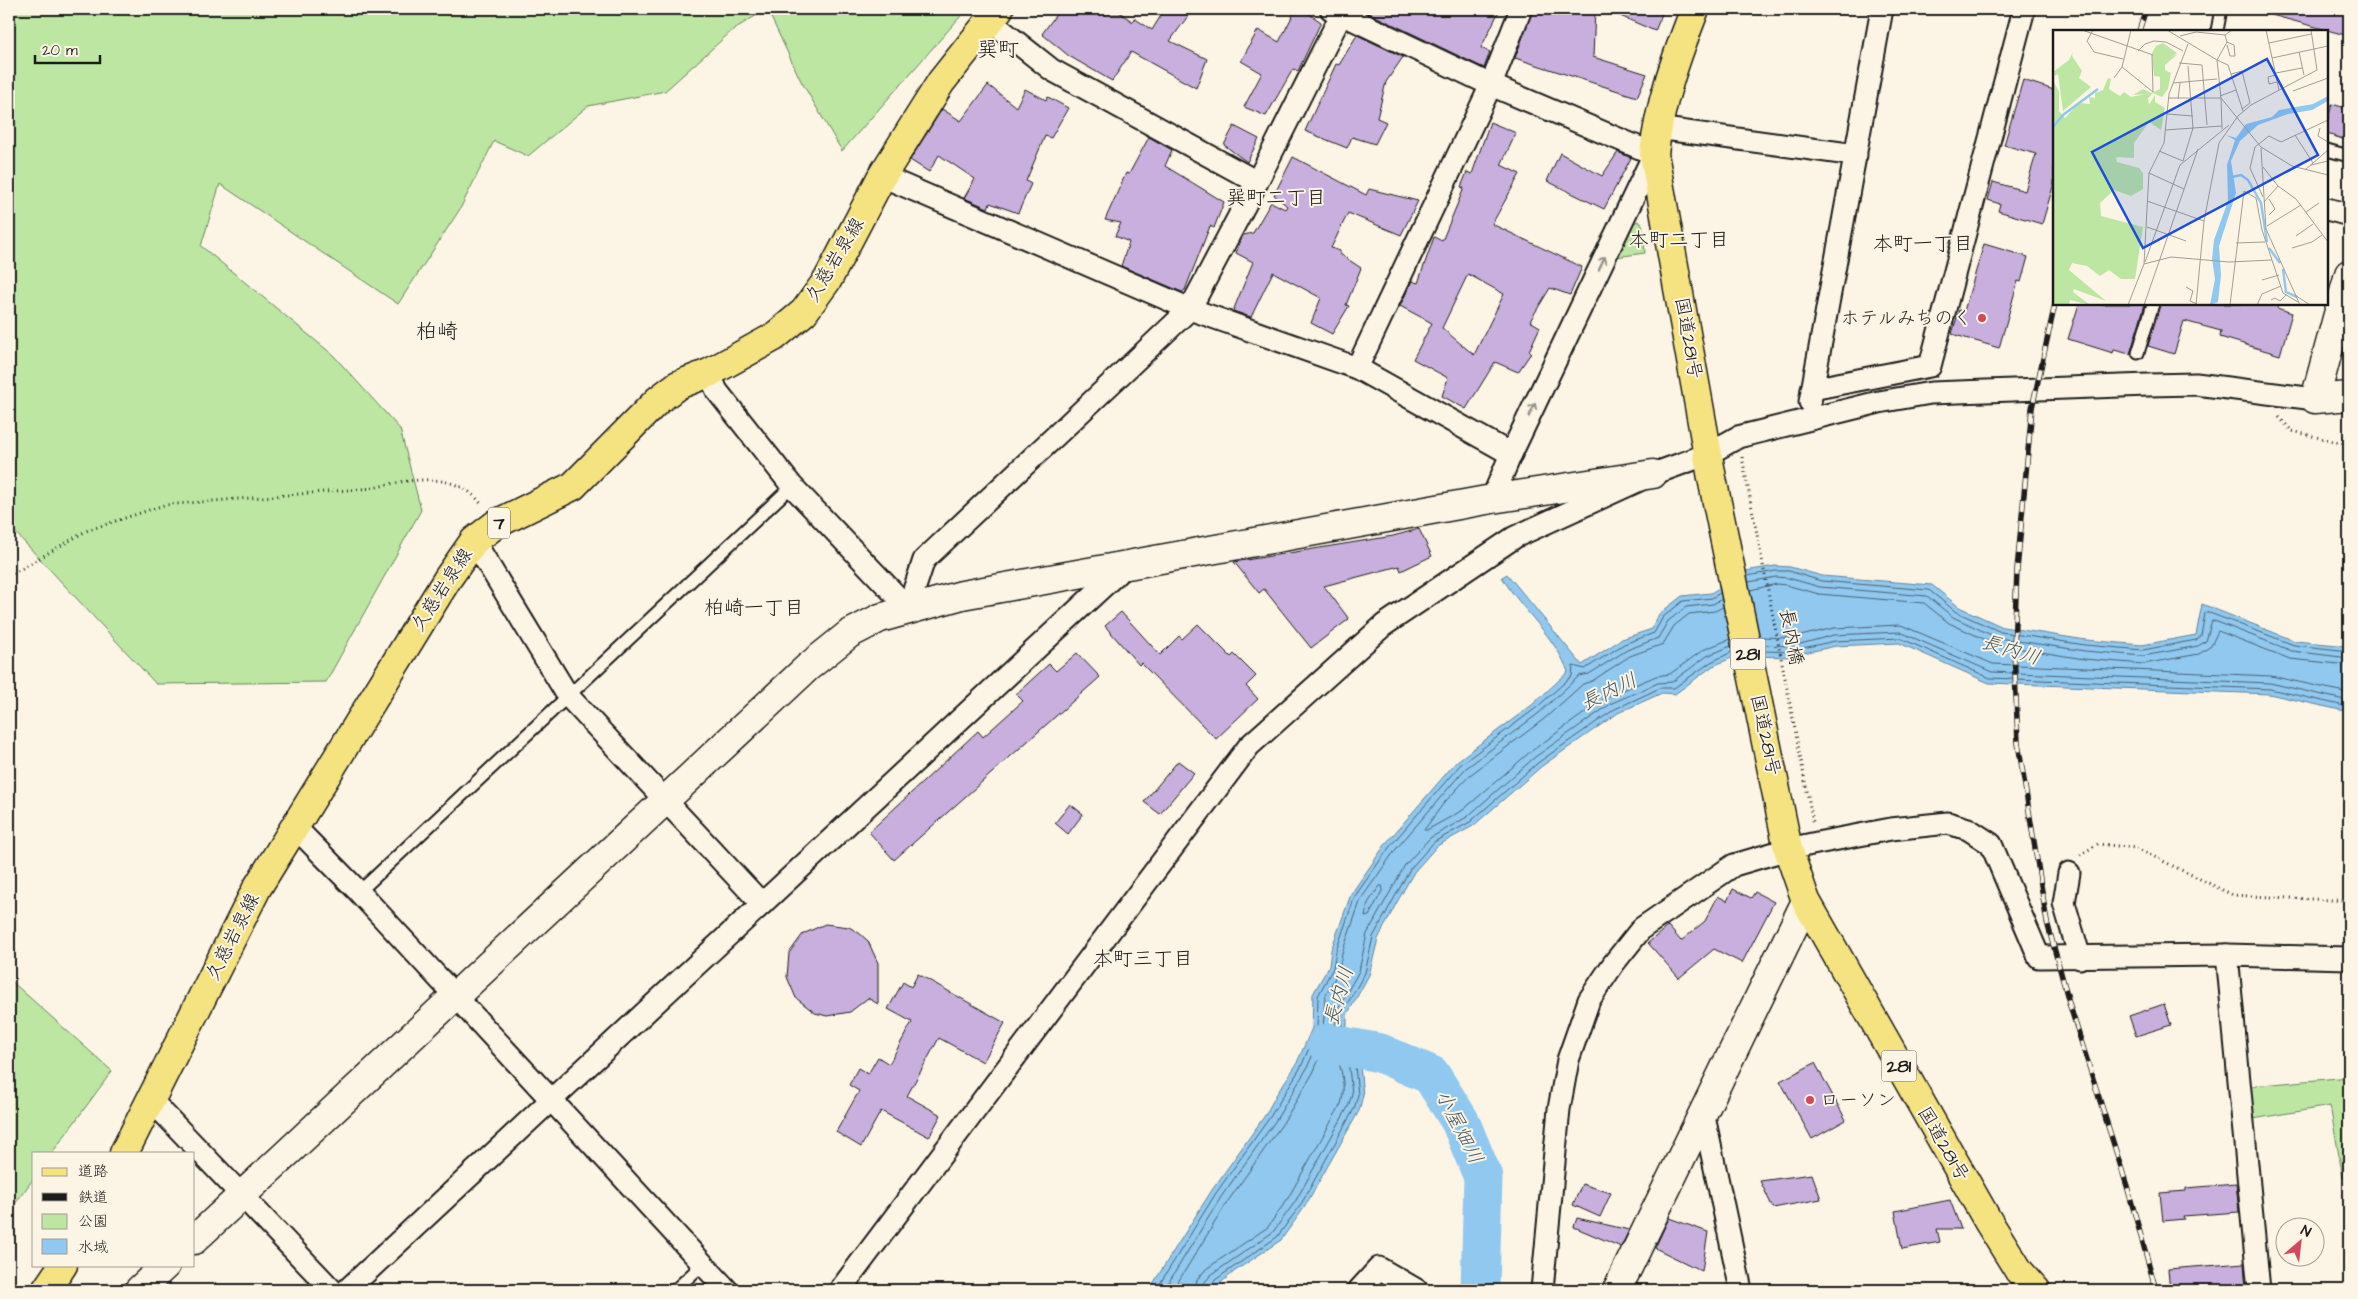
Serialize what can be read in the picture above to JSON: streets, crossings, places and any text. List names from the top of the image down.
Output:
{
  "streets": {
    "main road": [
      "久慈岩泉線",
      "国道281号",
      "7",
      "281"
    ],
    "path": ["長内橋"]
  },
  "districts": [
    "巽町",
    "巽町二丁目",
    "本町二丁目",
    "本町一丁目",
    "柏崎",
    "柏崎一丁目",
    "本町三丁目"
  ],
  "water": ["長内川", "小屋畑川"],
  "places": ["ホテルみちのく", "ローソン"],
  "legend": [
    "道路",
    "鉄道",
    "公園",
    "水域"
  ],
  "scale_bar": "20 m",
  "north": "top right"
}
